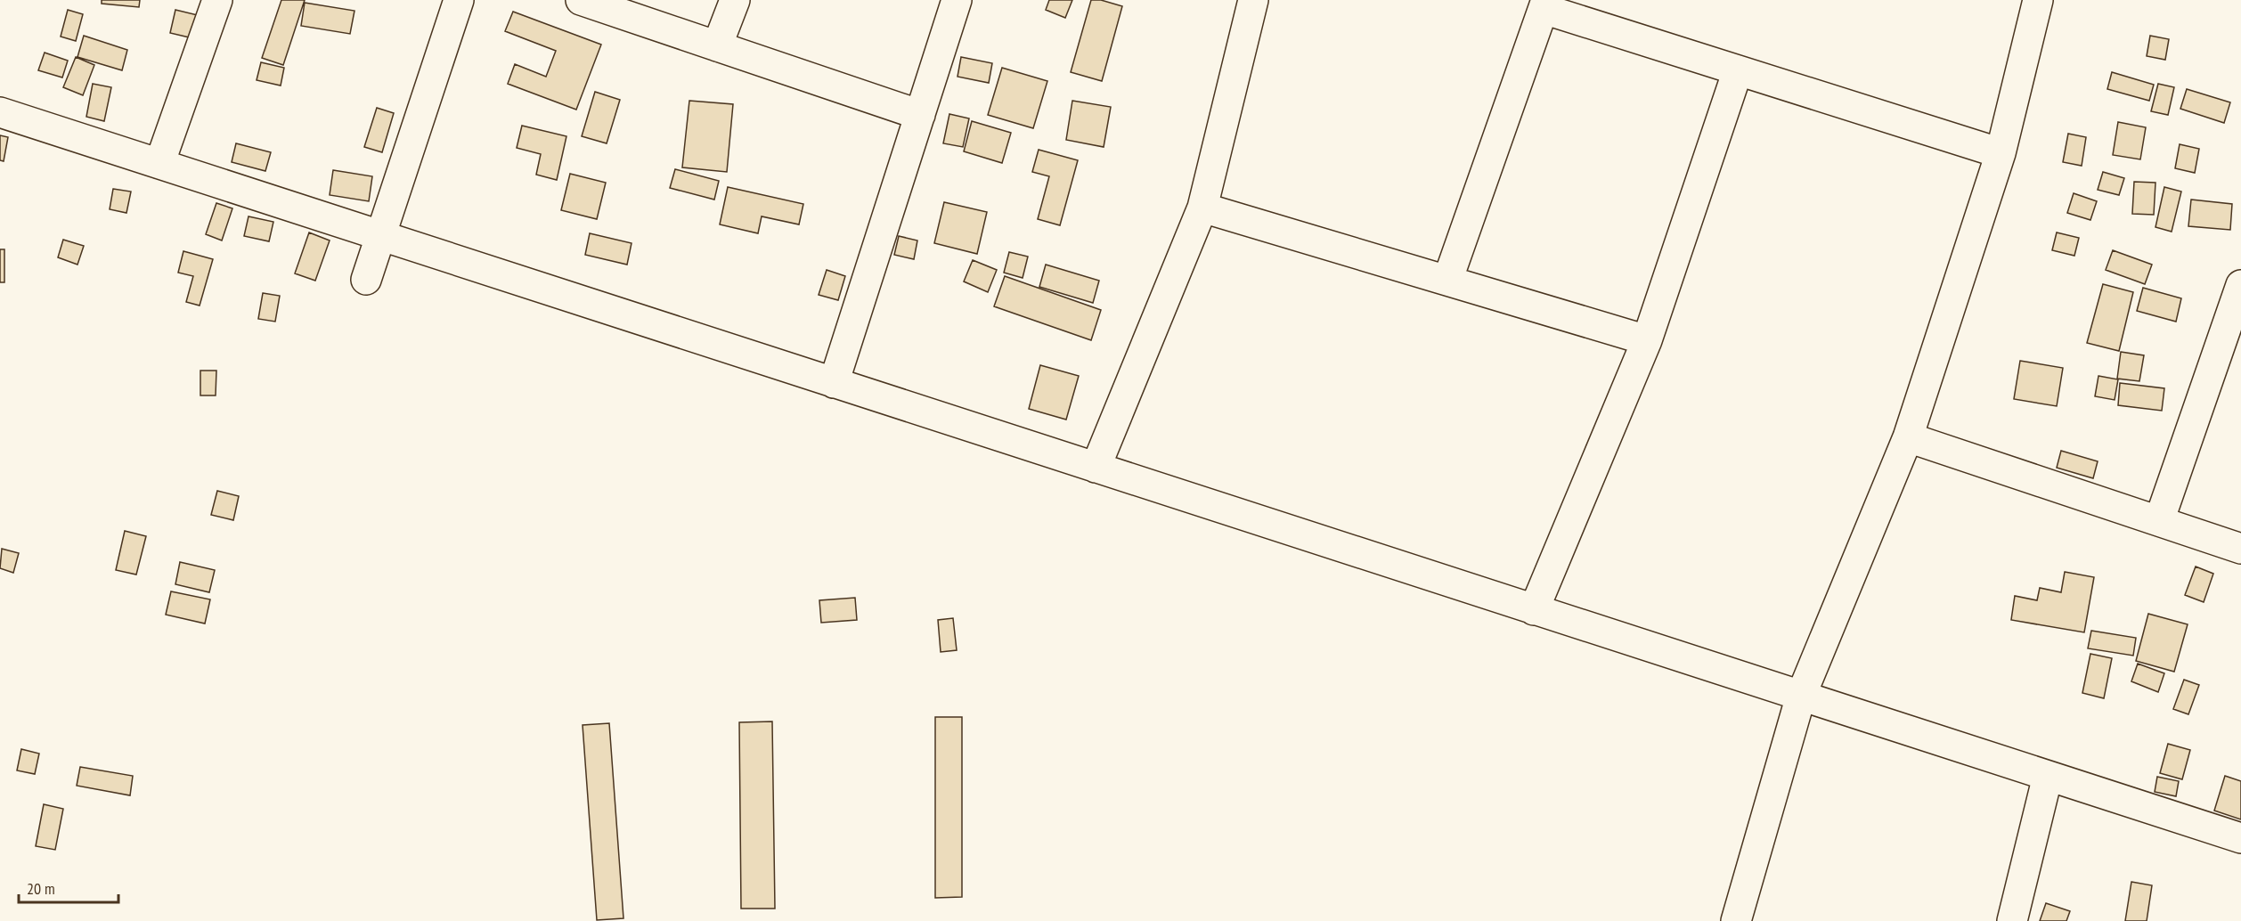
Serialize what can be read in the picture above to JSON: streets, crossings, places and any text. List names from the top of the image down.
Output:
{
  "scale_bar": "20 m"
}
